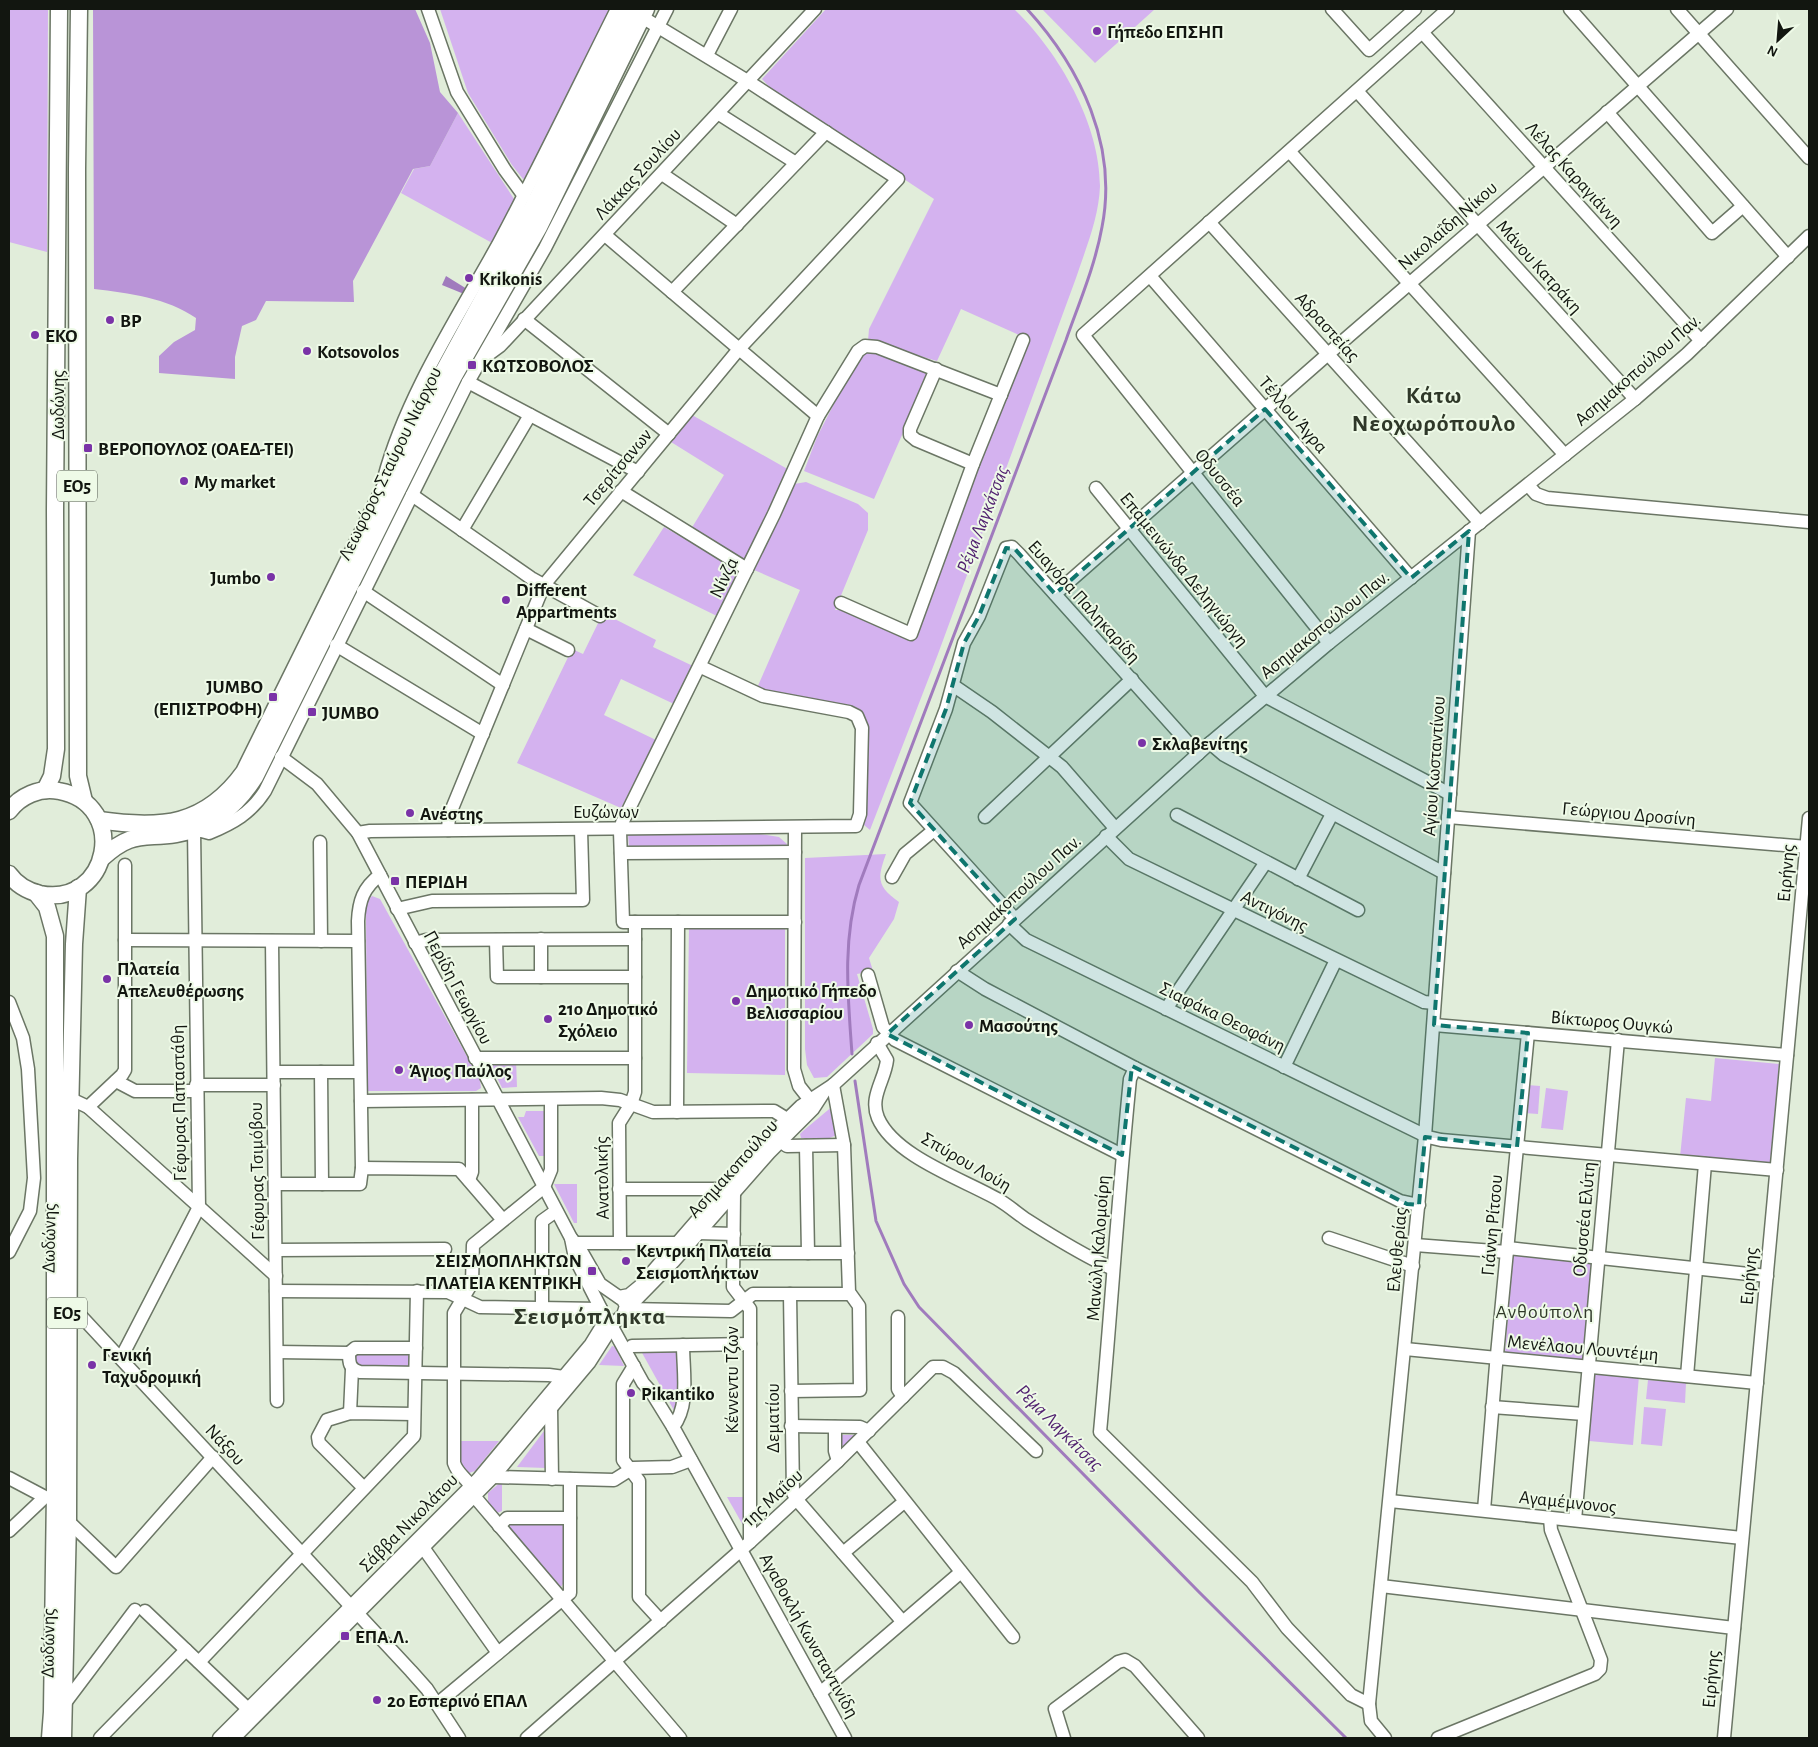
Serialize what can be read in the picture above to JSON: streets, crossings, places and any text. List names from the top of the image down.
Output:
{
  "streets": {
    "main road": ["Δωδώνης", "Λεωφόρος Σταύρου Νιάρχου", "ΕΟ5"],
    "street": [
      "Λάκκας Σουλίου",
      "Λέλας Καραγιάννη",
      "Νικολαΐδη Νίκου",
      "Μάνου Κατράκη",
      "Αδραστείας",
      "Ασημακοπούλου Παν.",
      "Τέλλου Άγρα",
      "Τσερίτσανων",
      "Οδυσσέα",
      "Επαμεινώνδα Δεληγιώργη",
      "Νίνζα",
      "Ευαγόρα Παληκαρίδη",
      "Αγίου Κωσταντίνου",
      "Ευζώνων",
      "Γεώργιου Δροσίνη",
      "Ειρήνης",
      "Αντιγόνης",
      "Περίδη Γεωργίου",
      "Σιαφάκα Θεοφάνη",
      "Βίκτωρος Ουγκώ",
      "Γέφυρας Παπαστάθη",
      "Σπύρου Λούη",
      "Ασημακοπούλου",
      "Γέφυρας Τσιμόβου",
      "Ανατολικής",
      "Οδυσσέα Ελύτη",
      "Γιάννη Ρίτσου",
      "Μανώλη Καλομοίρη",
      "Ελευθερίας",
      "Μενέλαου Λουντέμη",
      "Κέννεντυ Τζων",
      "Δεματίου",
      "Νάξου",
      "1ης Μαΐου",
      "Αγαμέμνονoς",
      "Σάββα Νικολάτου",
      "Αγαθοκλή Κωνσταντινίδη"
    ]
  },
  "crossings": [
    ["Λέλας Καραγιάννη", "Νικολαΐδη Νίκου"],
    ["Λέλας Καραγιάννη", "Ασημακοπούλου Παν."],
    ["Νικολαΐδη Νίκου", "Μάνου Κατράκη"],
    ["Νικολαΐδη Νίκου", "Αδραστείας"],
    ["Νικολαΐδη Νίκου", "Τέλλου Άγρα"],
    ["Νικολαΐδη Νίκου", "Οδυσσέα"],
    ["Νικολαΐδη Νίκου", "Επαμεινώνδα Δεληγιώργη"],
    ["Νικολαΐδη Νίκου", "Ευαγόρα Παληκαρίδη"],
    ["Μάνου Κατράκη", "Ασημακοπούλου Παν."],
    ["Αδραστείας", "Ασημακοπούλου Παν."],
    ["Ασημακοπούλου Παν.", "Τέλλου Άγρα"],
    ["Ασημακοπούλου Παν.", "Οδυσσέα"],
    ["Ασημακοπούλου Παν.", "Επαμεινώνδα Δεληγιώργη"],
    ["Ασημακοπούλου Παν.", "Ευαγόρα Παληκαρίδη"],
    ["Ασημακοπούλου Παν.", "Αγίου Κωσταντίνου"],
    ["Ασημακοπούλου Παν.", "Αντιγόνης"],
    ["Ασημακοπούλου Παν.", "Σιαφάκα Θεοφάνη"],
    ["Ασημακοπούλου Παν.", "Σπύρου Λούη"],
    ["Ασημακοπούλου Παν.", "Ασημακοπούλου"],
    ["Δωδώνης", "Λεωφόρος Σταύρου Νιάρχου"],
    ["Δωδώνης", "Νάξου"],
    ["Τέλλου Άγρα", "Οδυσσέα"],
    ["Λεωφόρος Σταύρου Νιάρχου", "Γέφυρας Παπαστάθη"],
    ["Τσερίτσανων", "Ευζώνων"],
    ["Επαμεινώνδα Δεληγιώργη", "Αγίου Κωσταντίνου"],
    ["Νίνζα", "Ευζώνων"],
    ["Ευαγόρα Παληκαρίδη", "Αντιγόνης"],
    ["Ευαγόρα Παληκαρίδη", "Σιαφάκα Θεοφάνη"],
    ["Αγίου Κωσταντίνου", "Γεώργιου Δροσίνη"],
    ["Αγίου Κωσταντίνου", "Αντιγόνης"],
    ["Αγίου Κωσταντίνου", "Ελευθερίας"],
    ["Ευζώνων", "Περίδη Γεωργίου"],
    ["Γεώργιου Δροσίνη", "Ειρήνης"],
    ["Ειρήνης", "Σιαφάκα Θεοφάνη"],
    ["Ειρήνης", "Βίκτωρος Ουγκώ"],
    ["Ειρήνης", "Μενέλαου Λουντέμη"],
    ["Ειρήνης", "Αγαμέμνονoς"],
    ["Αντιγόνης", "Ελευθερίας"],
    ["Περίδη Γεωργίου", "Ασημακοπούλου"],
    ["Περίδη Γεωργίου", "Σάββα Νικολάτου"],
    ["Περίδη Γεωργίου", "Αγαθοκλή Κωνσταντινίδη"],
    ["Σιαφάκα Θεοφάνη", "Οδυσσέα Ελύτη"],
    ["Σιαφάκα Θεοφάνη", "Γιάννη Ρίτσου"],
    ["Σιαφάκα Θεοφάνη", "Ελευθερίας"],
    ["Βίκτωρος Ουγκώ", "Οδυσσέα Ελύτη"],
    ["Βίκτωρος Ουγκώ", "Γιάννη Ρίτσου"],
    ["Βίκτωρος Ουγκώ", "Ελευθερίας"],
    ["Γέφυρας Παπαστάθη", "Νάξου"],
    ["Σπύρου Λούη", "Ασημακοπούλου"],
    ["Σπύρου Λούη", "Μανώλη Καλομοίρη"],
    ["Ασημακοπούλου", "Κέννεντυ Τζων"],
    ["Ασημακοπούλου", "Σάββα Νικολάτου"],
    ["Ασημακοπούλου", "Αγαθοκλή Κωνσταντινίδη"],
    ["Οδυσσέα Ελύτη", "Μενέλαου Λουντέμη"],
    ["Οδυσσέα Ελύτη", "Αγαμέμνονoς"],
    ["Γιάννη Ρίτσου", "Μενέλαου Λουντέμη"],
    ["Γιάννη Ρίτσου", "Αγαμέμνονoς"],
    ["Ελευθερίας", "Μενέλαου Λουντέμη"],
    ["Ελευθερίας", "Αγαμέμνονoς"],
    ["Κέννεντυ Τζων", "1ης Μαΐου"],
    ["Κέννεντυ Τζων", "Αγαθοκλή Κωνσταντινίδη"],
    ["Δεματίου", "1ης Μαΐου"],
    ["Νάξου", "Σάββα Νικολάτου"],
    ["1ης Μαΐου", "Αγαθοκλή Κωνσταντινίδη"],
    ["Σάββα Νικολάτου", "Αγαθοκλή Κωνσταντινίδη"]
  ],
  "districts": ["Κάτω Νεοχωρόπουλο", "Ανθούπολη", "Σεισμόπληκτα"],
  "water": ["Ρέμα Λαγκάτσας"],
  "places": {
    "other": [
      "Γήπεδο ΕΠΣΗΠ",
      "Krikonis",
      "BP",
      "EKO",
      "Kotsovolos",
      "My market",
      "Jumbo",
      "Different Appartments",
      "Σκλαβενίτης",
      "Ανέστης",
      "Πλατεία Απελευθέρωσης",
      "Δημοτικό Γήπεδο Βελισσαρίου",
      "21ο Δημοτικό Σχόλειο",
      "Μασούτης",
      "Άγιος Παύλος",
      "Κεντρική Πλατεία Σεισμοπλήκτων",
      "Γενική Ταχυδρομική",
      "Pikantiko",
      "2ο Εσπερινό ΕΠΑΛ"
    ],
    "transit": [
      "ΚΩΤΣΟΒΟΛΟΣ",
      "ΒΕΡΟΠΟΥΛΟΣ (ΟΑΕΔ-ΤΕΙ)",
      "JUMBO (ΕΠΙΣΤΡΟΦΗ)",
      "JUMBO",
      "ΠΕΡΙΔΗ",
      "ΣΕΙΣΜΟΠΛΗΚΤΩΝ ΠΛΑΤΕΙΑ ΚΕΝΤΡΙΚΗ",
      "ΕΠΑ.Λ."
    ]
  },
  "north": "bottom left"
}
